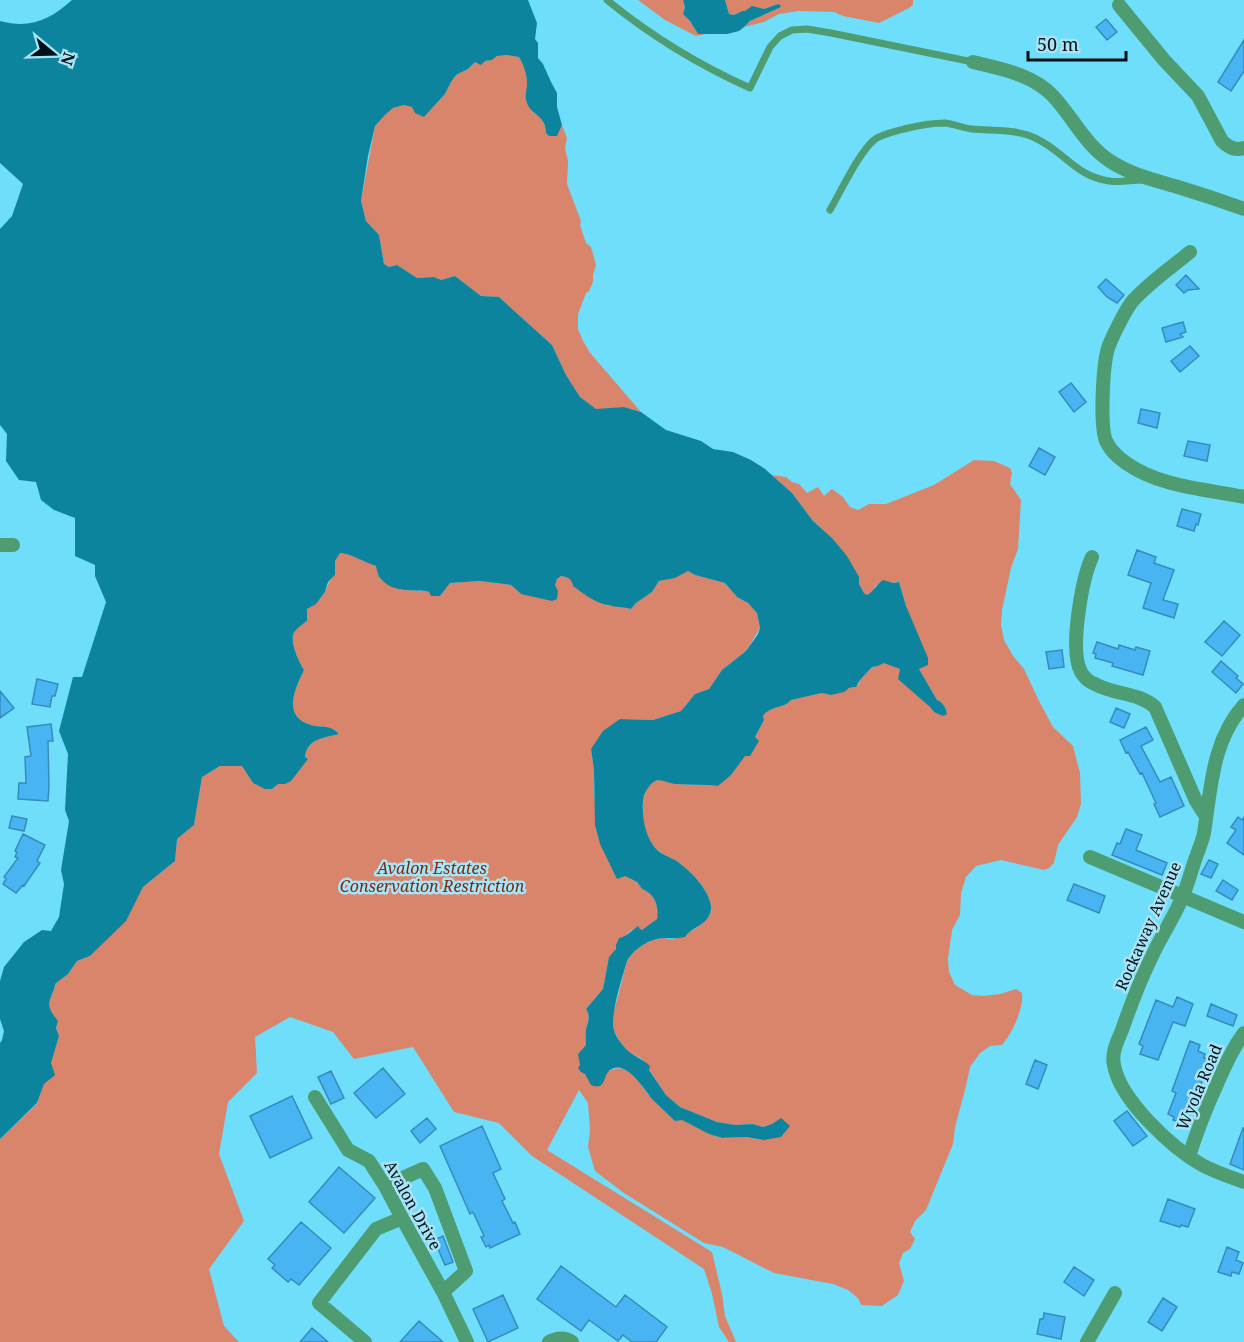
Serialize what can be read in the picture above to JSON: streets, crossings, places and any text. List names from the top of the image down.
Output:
{
  "streets": {
    "street": ["Rockaway Avenue", "Wyola Road", "Avalon Drive"]
  },
  "crossings": [
    ["Rockaway Avenue", "Wyola Road"]
  ],
  "parks": ["Avalon Estates Conservation Restriction"],
  "scale_bar": "50 m",
  "north": "right"
}
